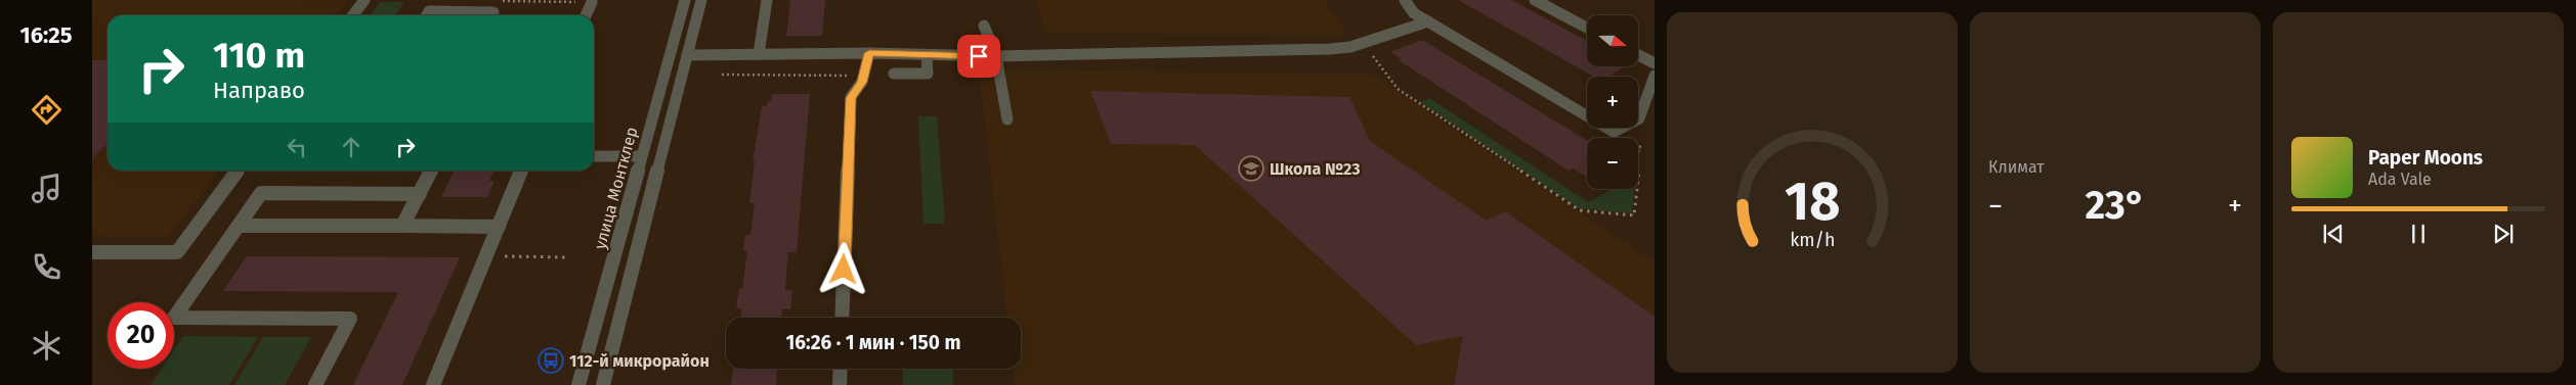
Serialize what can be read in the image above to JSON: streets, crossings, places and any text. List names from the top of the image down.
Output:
{
  "streets": {
    "street": ["улица Монтклер"]
  },
  "places": {
    "school or university": ["Школа №23"],
    "bus stop": ["112-й микрорайон"]
  },
  "north": "right",
  "page": {
    "tabs": "16:25",
    "tile": "Климат",
    "map_buttons": ["+", "−"],
    "turn": ["110 m", "Направо"],
    "song": ["Paper Moons", "Ada Vale"],
    "heat": ["−", "23°", "+"],
    "limit": "20",
    "trip": "16:26 · 1 мин · 150 m",
    "gauge": ["18", "km/h"]
  }
}
